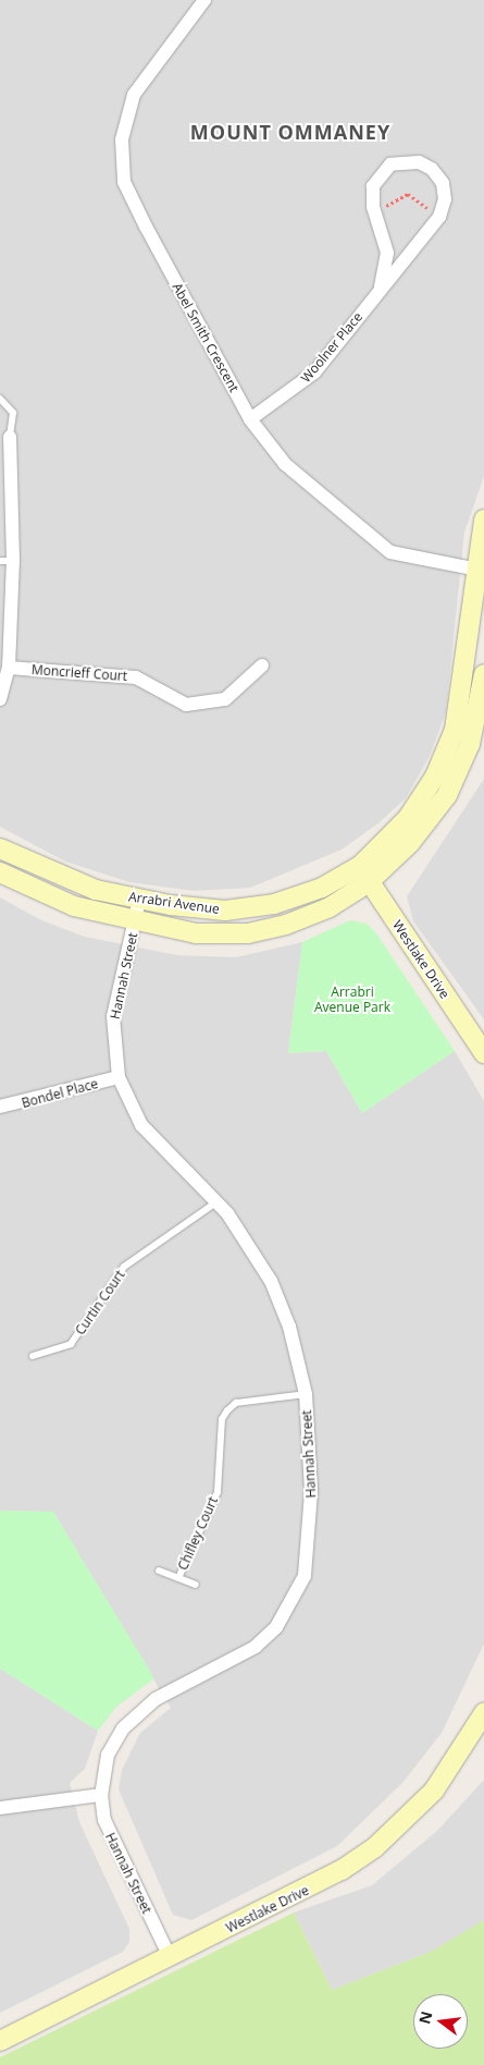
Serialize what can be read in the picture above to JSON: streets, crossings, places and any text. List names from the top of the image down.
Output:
{
  "streets": {
    "street": [
      "Abel Smith Crescent",
      "Woolner Place",
      "Moncrieff Court",
      "Arrabri Avenue",
      "Westlake Drive",
      "Hannah Street",
      "Bondel Place"
    ],
    "lane": ["Curtin Court", "Chifley Court"]
  },
  "crossings": [
    ["Abel Smith Crescent", "Woolner Place"],
    ["Abel Smith Crescent", "Arrabri Avenue"],
    ["Arrabri Avenue", "Westlake Drive"],
    ["Arrabri Avenue", "Hannah Street"],
    ["Westlake Drive", "Hannah Street"],
    ["Hannah Street", "Bondel Place"],
    ["Hannah Street", "Curtin Court"],
    ["Hannah Street", "Chifley Court"]
  ],
  "districts": ["MOUNT OMMANEY"],
  "parks": ["Arrabri Avenue Park"],
  "north": "left"
}
